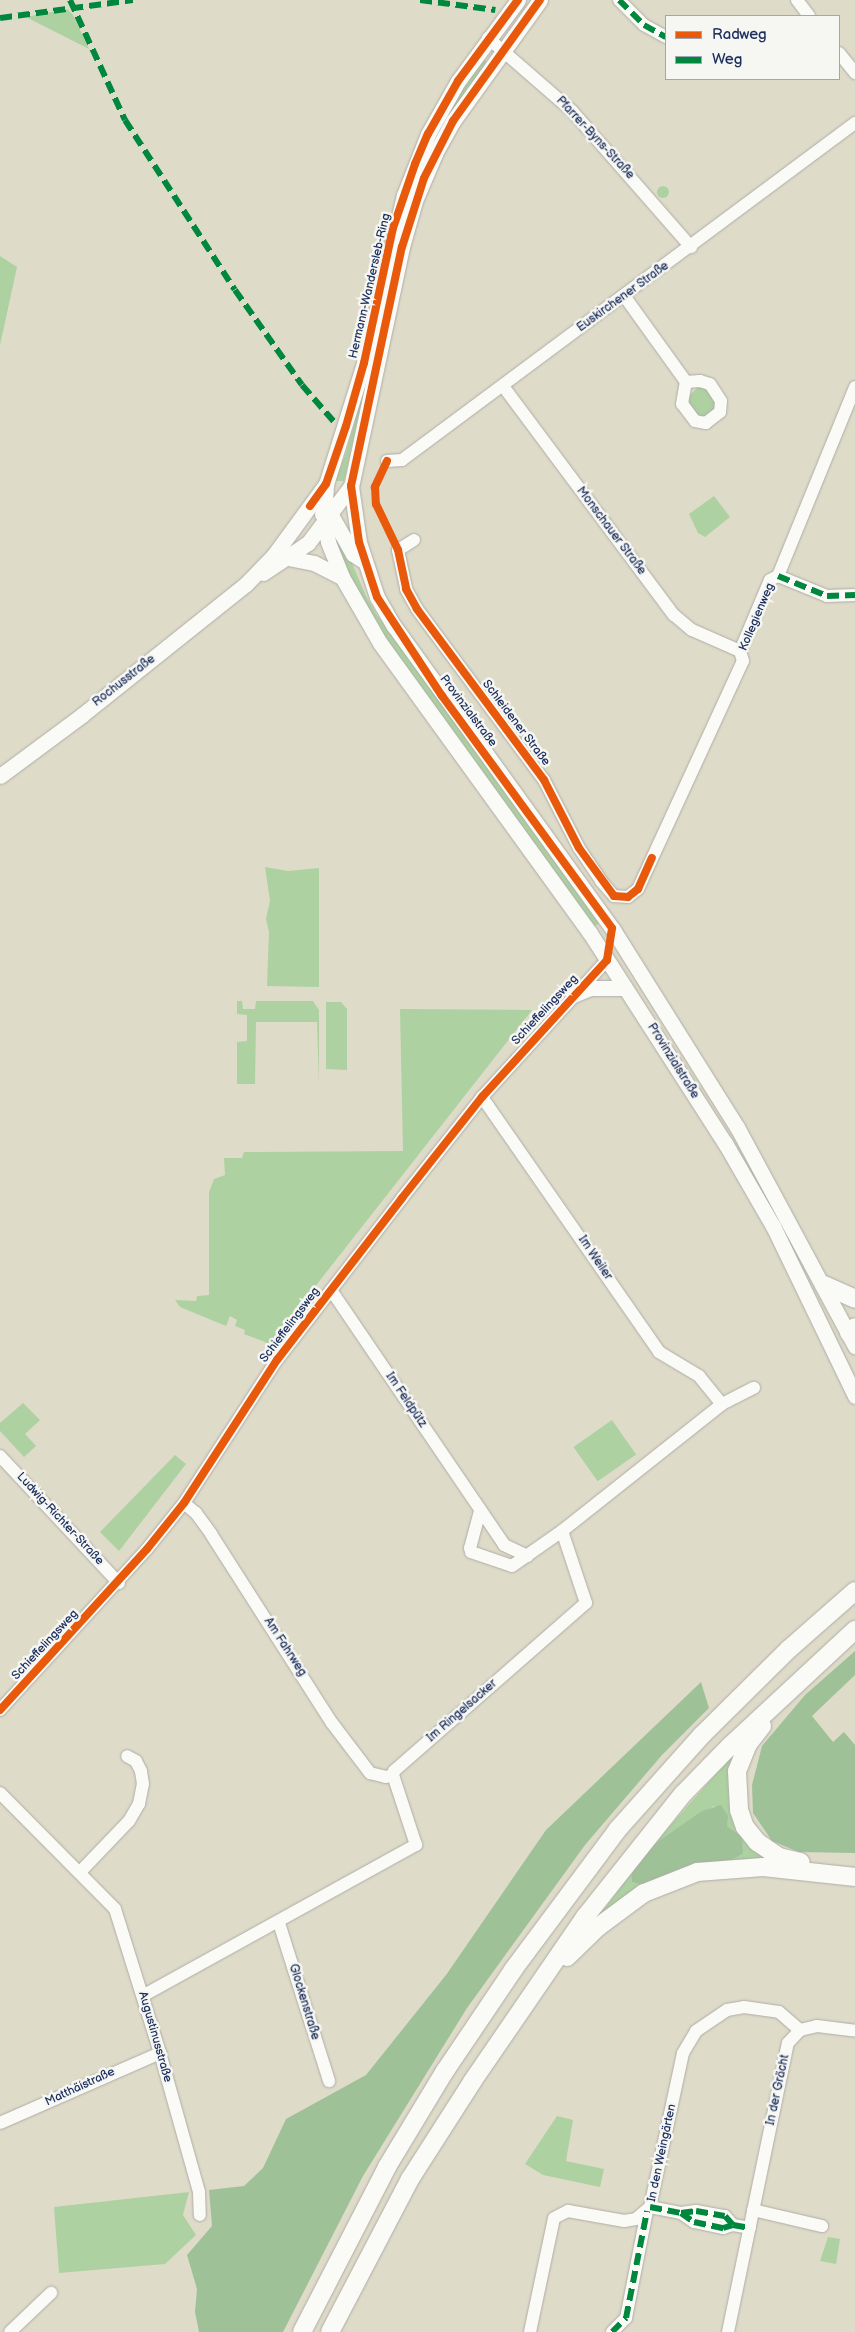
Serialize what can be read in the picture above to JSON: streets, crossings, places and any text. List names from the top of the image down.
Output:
{
  "streets": {
    "main road": ["Hermann-Wandersleb-Ring", "Rochusstraße", "Provinzialstraße"],
    "street": [
      "Pfarrer-Byns-Straße",
      "Euskirchener Straße",
      "Monschauer Straße",
      "Kollegienweg",
      "Schleidener Straße",
      "Schieffelingsweg",
      "Im Weiler",
      "Im Feldpütz",
      "Ludwig-Richter-Straße",
      "Am Fahrweg",
      "Im Ringelsacker",
      "Glockenstraße",
      "Augustinusstraße",
      "Matthäistraße",
      "In der Grächt",
      "In den Weingärten"
    ]
  },
  "crossings": [
    ["Pfarrer-Byns-Straße", "Hermann-Wandersleb-Ring"],
    ["Pfarrer-Byns-Straße", "Euskirchener Straße"],
    ["Hermann-Wandersleb-Ring", "Rochusstraße"],
    ["Hermann-Wandersleb-Ring", "Provinzialstraße"],
    ["Euskirchener Straße", "Monschauer Straße"],
    ["Monschauer Straße", "Kollegienweg"],
    ["Kollegienweg", "Schleidener Straße"],
    ["Rochusstraße", "Provinzialstraße"],
    ["Provinzialstraße", "Schieffelingsweg"],
    ["Schieffelingsweg", "Im Weiler"],
    ["Schieffelingsweg", "Im Feldpütz"],
    ["Schieffelingsweg", "Ludwig-Richter-Straße"],
    ["Schieffelingsweg", "Am Fahrweg"],
    ["Am Fahrweg", "Im Ringelsacker"],
    ["Augustinusstraße", "Matthäistraße"],
    ["In der Grächt", "In den Weingärten"]
  ],
  "legend": ["Radweg", "Weg"]
}
